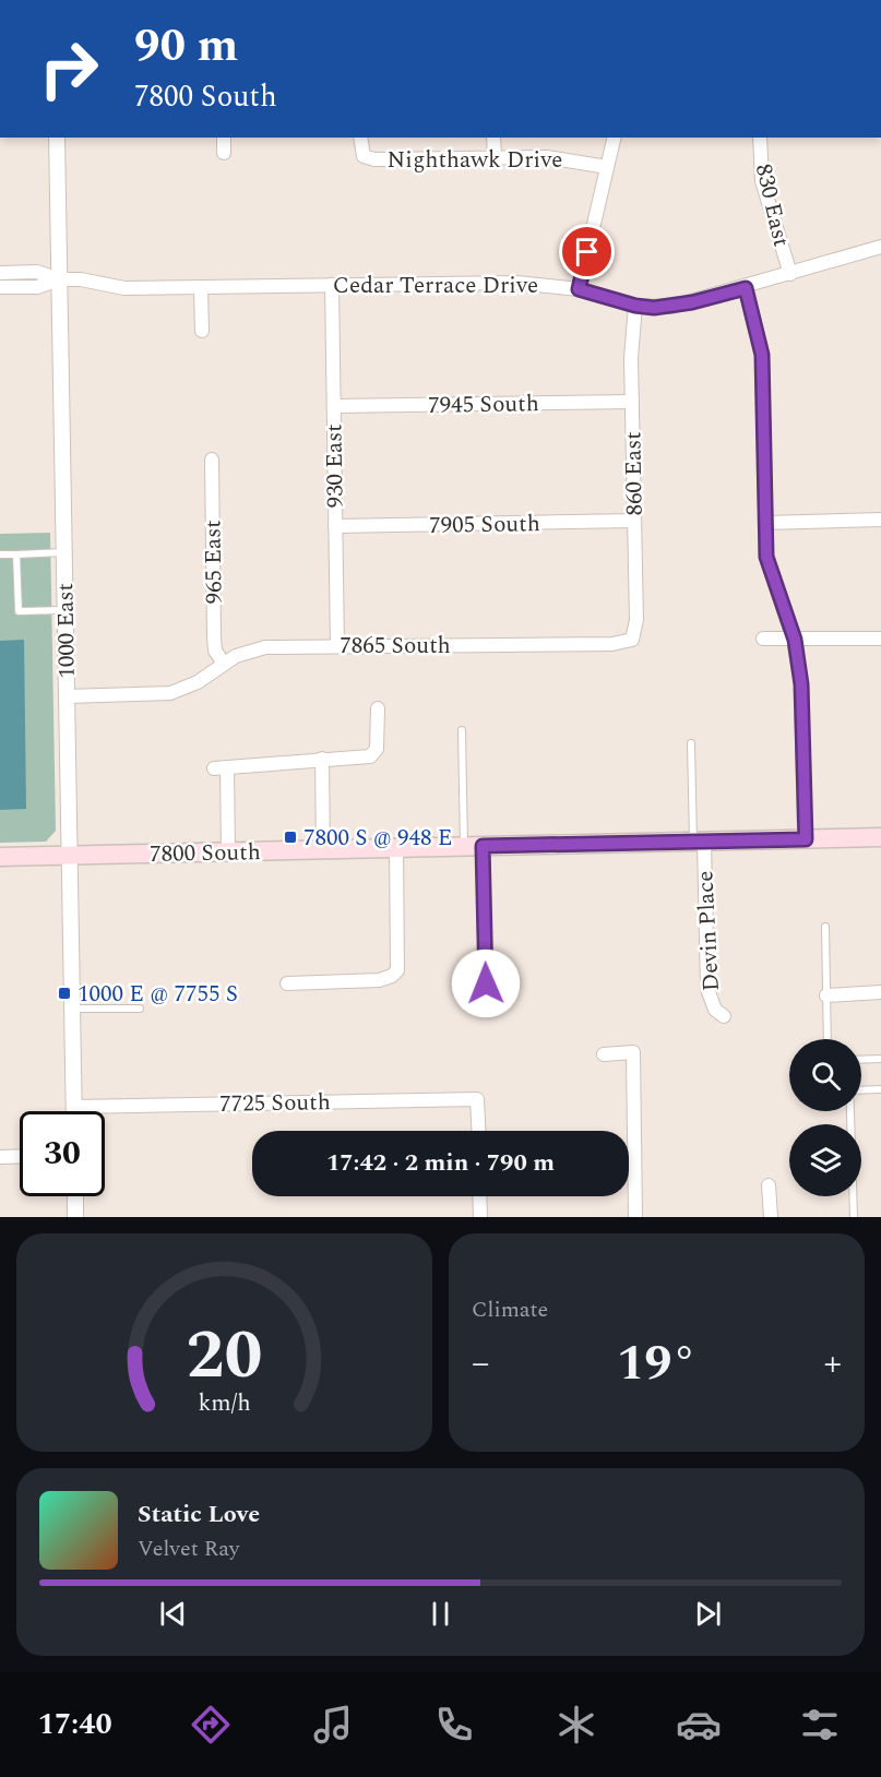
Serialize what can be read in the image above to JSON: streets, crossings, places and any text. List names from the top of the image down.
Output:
{
  "streets": {
    "main road": ["7800 South"],
    "street": [
      "Nighthawk Drive",
      "830 East",
      "Cedar Terrace Drive",
      "7945 South",
      "930 East",
      "860 East",
      "7905 South",
      "965 East",
      "1000 East",
      "7865 South",
      "Devin Place",
      "7725 South"
    ]
  },
  "crossings": [
    ["830 East", "Cedar Terrace Drive"],
    ["Cedar Terrace Drive", "930 East"],
    ["Cedar Terrace Drive", "860 East"],
    ["Cedar Terrace Drive", "1000 East"],
    ["7945 South", "930 East"],
    ["7945 South", "860 East"],
    ["930 East", "7905 South"],
    ["930 East", "7865 South"],
    ["860 East", "7905 South"],
    ["860 East", "7865 South"],
    ["965 East", "7865 South"],
    ["1000 East", "7865 South"],
    ["1000 East", "7800 South"],
    ["1000 East", "7725 South"],
    ["7800 South", "Devin Place"]
  ],
  "places": {
    "transit": ["7800 S @ 948 E", "1000 E @ 7755 S"]
  },
  "page": {
    "turn": ["90 m", "7800 South"],
    "limit": "30",
    "trip": "17:42 · 2 min · 790 m",
    "tile": "Climate",
    "heat": ["−", "19°", "+"],
    "song": ["Static Love", "Velvet Ray"],
    "tabs": "17:40",
    "gauge": ["20", "km/h"]
  }
}
